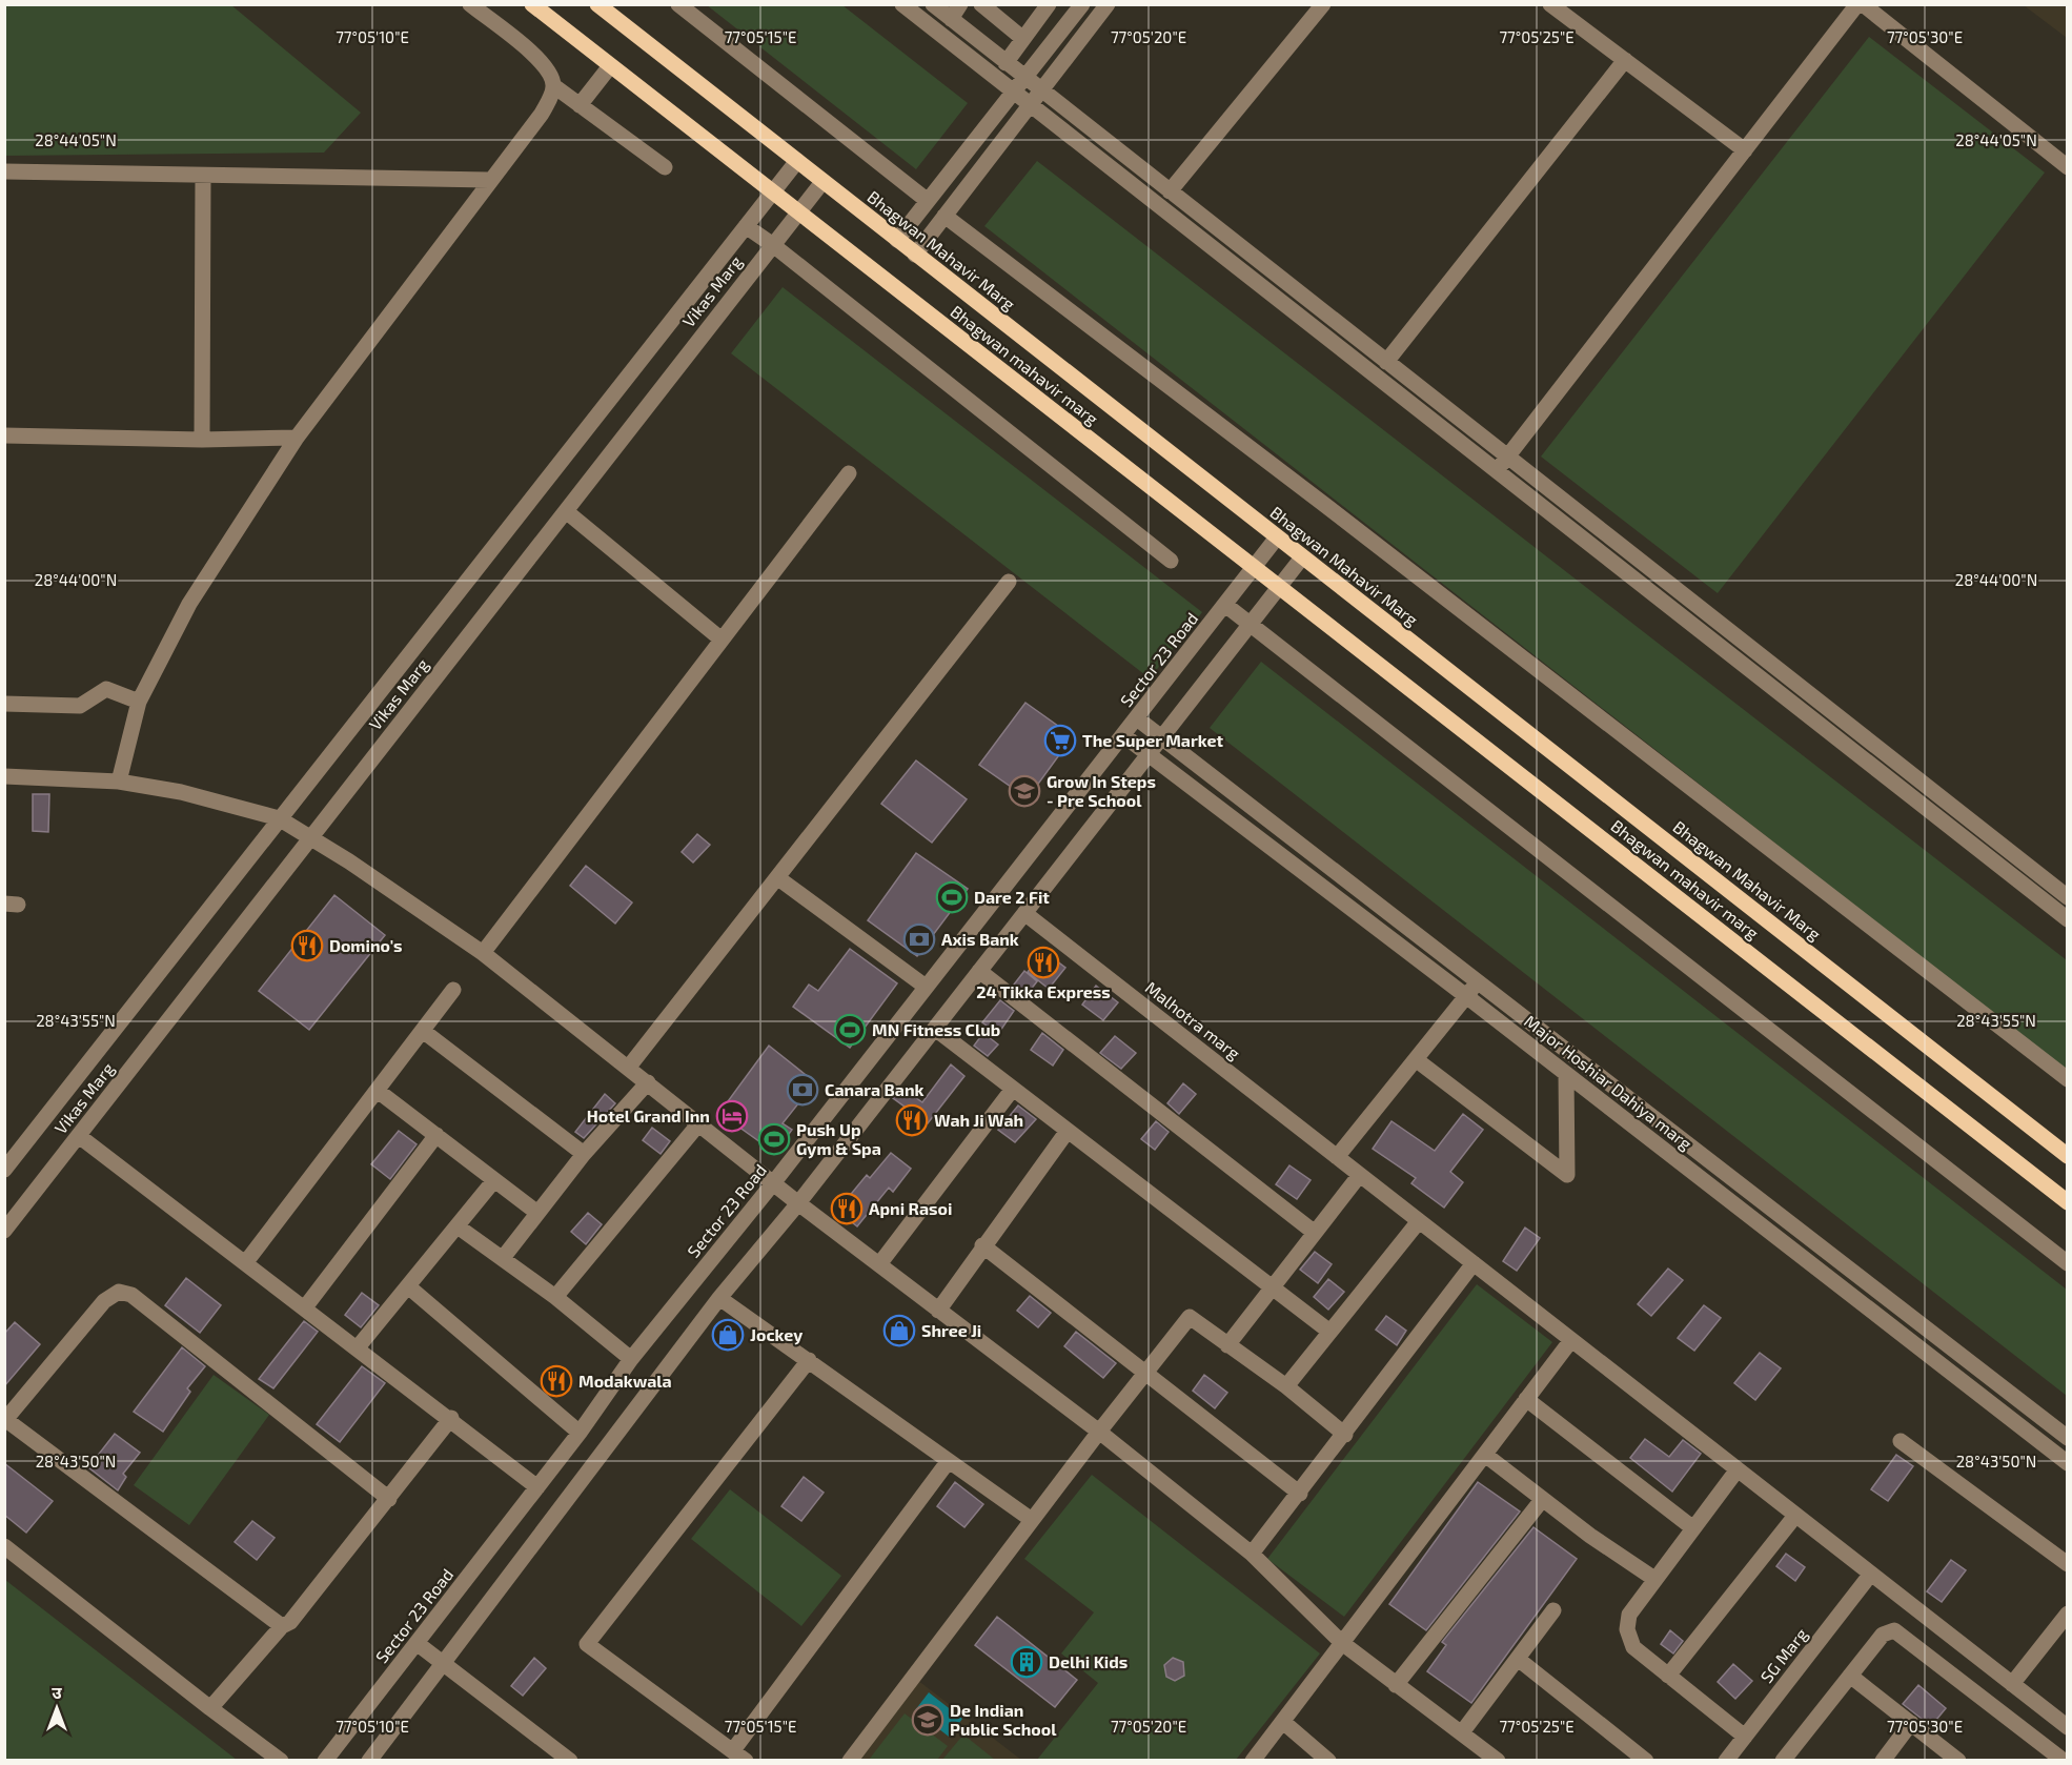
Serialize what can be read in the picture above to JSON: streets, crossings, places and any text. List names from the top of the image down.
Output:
{
  "streets": {
    "main road": ["Bhagwan Mahavir Marg", "Bhagwan mahavir marg"],
    "street": [
      "Vikas Marg",
      "Sector 23 Road",
      "Malhotra marg",
      "Major Hoshiar Dahiya marg",
      "SG Marg"
    ]
  },
  "crossings": [
    ["Bhagwan Mahavir Marg", "Vikas Marg"],
    ["Bhagwan Mahavir Marg", "Sector 23 Road"],
    ["Vikas Marg", "Bhagwan mahavir marg"],
    ["Bhagwan mahavir marg", "Sector 23 Road"],
    ["Sector 23 Road", "Major Hoshiar Dahiya marg"],
    ["Malhotra marg", "SG Marg"]
  ],
  "places": {
    "supermarket": ["The Super Market"],
    "school or university": ["Grow In Steps - Pre School", "De Indian Public School"],
    "sports": ["Dare 2 Fit", "MN Fitness Club", "Push Up Gym & Spa"],
    "bank": ["Axis Bank", "Canara Bank"],
    "restaurant": [
      "Domino's",
      "24 Tikka Express",
      "Wah Ji Wah",
      "Apni Rasoi",
      "Modakwala"
    ],
    "hotel": ["Hotel Grand Inn"],
    "shop": ["Shree Ji", "Jockey"],
    "building": ["Delhi Kids"]
  },
  "north": "top",
  "coordinates": [
    "77°05'10\"E",
    "77°05'15\"E",
    "77°05'20\"E",
    "77°05'25\"E",
    "77°05'30\"E",
    "28°44'05\"N",
    "28°44'00\"N",
    "28°43'55\"N",
    "28°43'50\"N"
  ]
}
